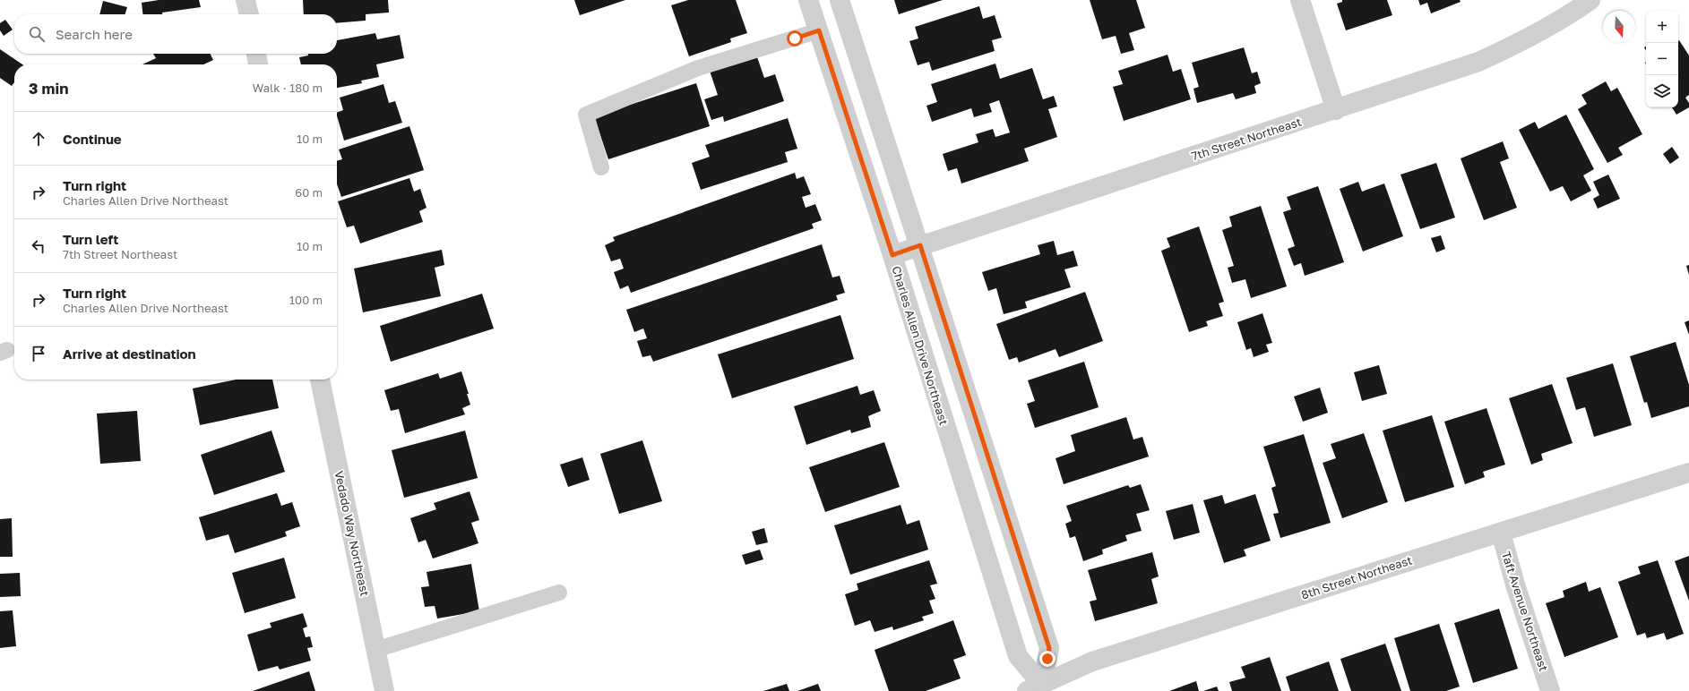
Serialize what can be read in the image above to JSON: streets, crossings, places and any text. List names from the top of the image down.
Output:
{
  "streets": {
    "street": [
      "7th Street Northeast",
      "Charles Allen Drive Northeast",
      "Vedado Way Northeast",
      "8th Street Northeast",
      "Taft Avenue Northeast"
    ]
  },
  "crossings": [
    ["7th Street Northeast", "Charles Allen Drive Northeast"],
    ["Charles Allen Drive Northeast", "8th Street Northeast"],
    ["8th Street Northeast", "Taft Avenue Northeast"]
  ],
  "north": "bottom",
  "page": {
    "map_buttons": ["+", "−"],
    "search": "Search here",
    "heading": ["3 min", "Walk · 180 m"],
    "list": [
      ["Continue", "10 m"],
      ["Turn right", "Charles Allen Drive Northeast", "60 m"],
      ["Turn left", "7th Street Northeast", "10 m"],
      ["Turn right", "Charles Allen Drive Northeast", "100 m"],
      "Arrive at destination"
    ]
  }
}
